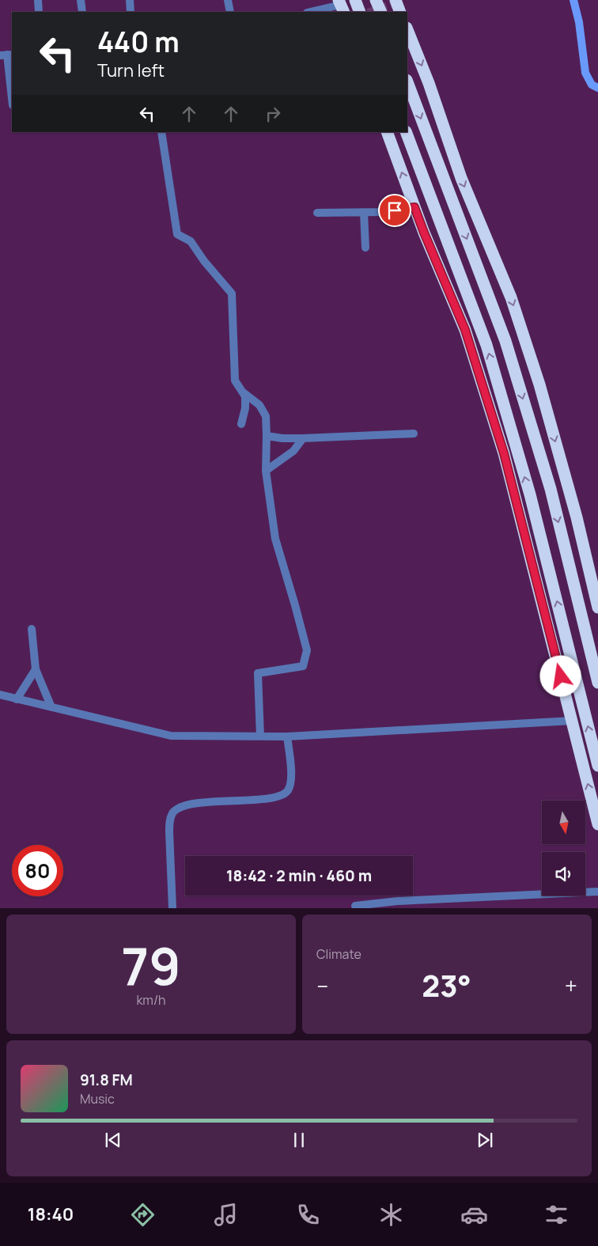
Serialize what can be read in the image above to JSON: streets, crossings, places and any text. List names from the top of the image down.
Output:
{
  "north": "bottom",
  "page": {
    "turn": ["440 m", "Turn left"],
    "limit": "80",
    "trip": "18:42 · 2 min · 460 m",
    "tile": [
      ["79", "km/h"],
      "Climate"
    ],
    "heat": ["−", "23°", "+"],
    "song": ["91.8 FM", "Music"],
    "tabs": "18:40"
  }
}
